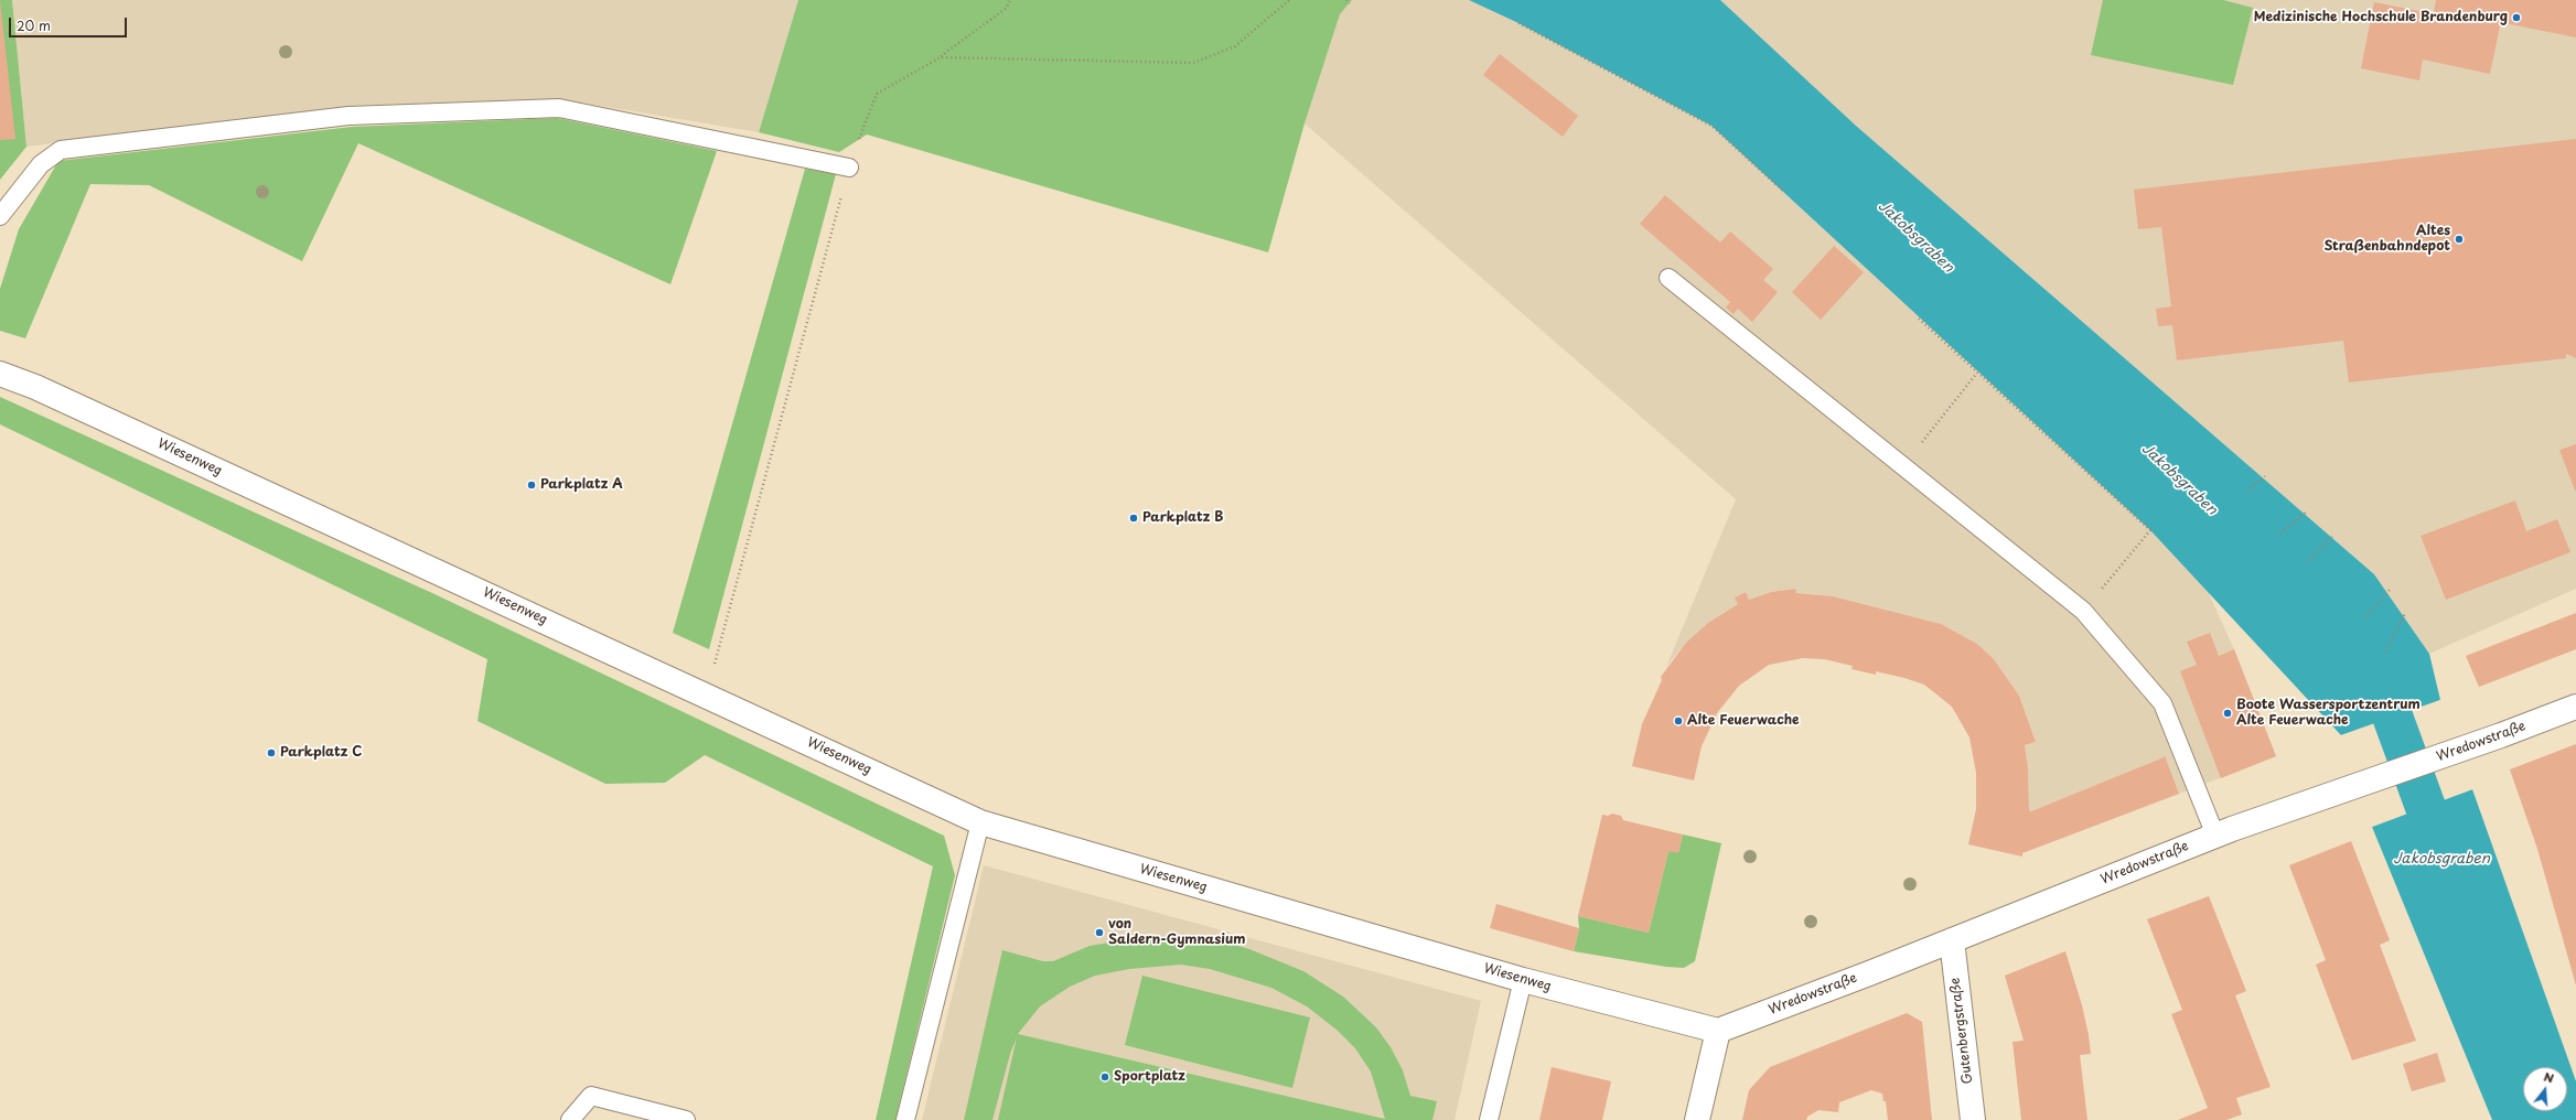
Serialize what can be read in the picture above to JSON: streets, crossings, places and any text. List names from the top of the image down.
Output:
{
  "streets": {
    "street": ["Wiesenweg", "Wredowstraße", "Gutenbergstraße"]
  },
  "crossings": [
    ["Wiesenweg", "Wredowstraße"],
    ["Wredowstraße", "Gutenbergstraße"]
  ],
  "water": ["Jakobsgraben"],
  "places": [
    "Medizinische Hochschule Brandenburg",
    "Altes Straßenbahndepot",
    "Parkplatz A",
    "Parkplatz B",
    "Boote Wassersportzentrum Alte Feuerwache",
    "Alte Feuerwache",
    "Parkplatz C",
    "von Saldern-Gymnasium",
    "Sportplatz"
  ],
  "scale_bar": "20 m",
  "north": "top"
}
